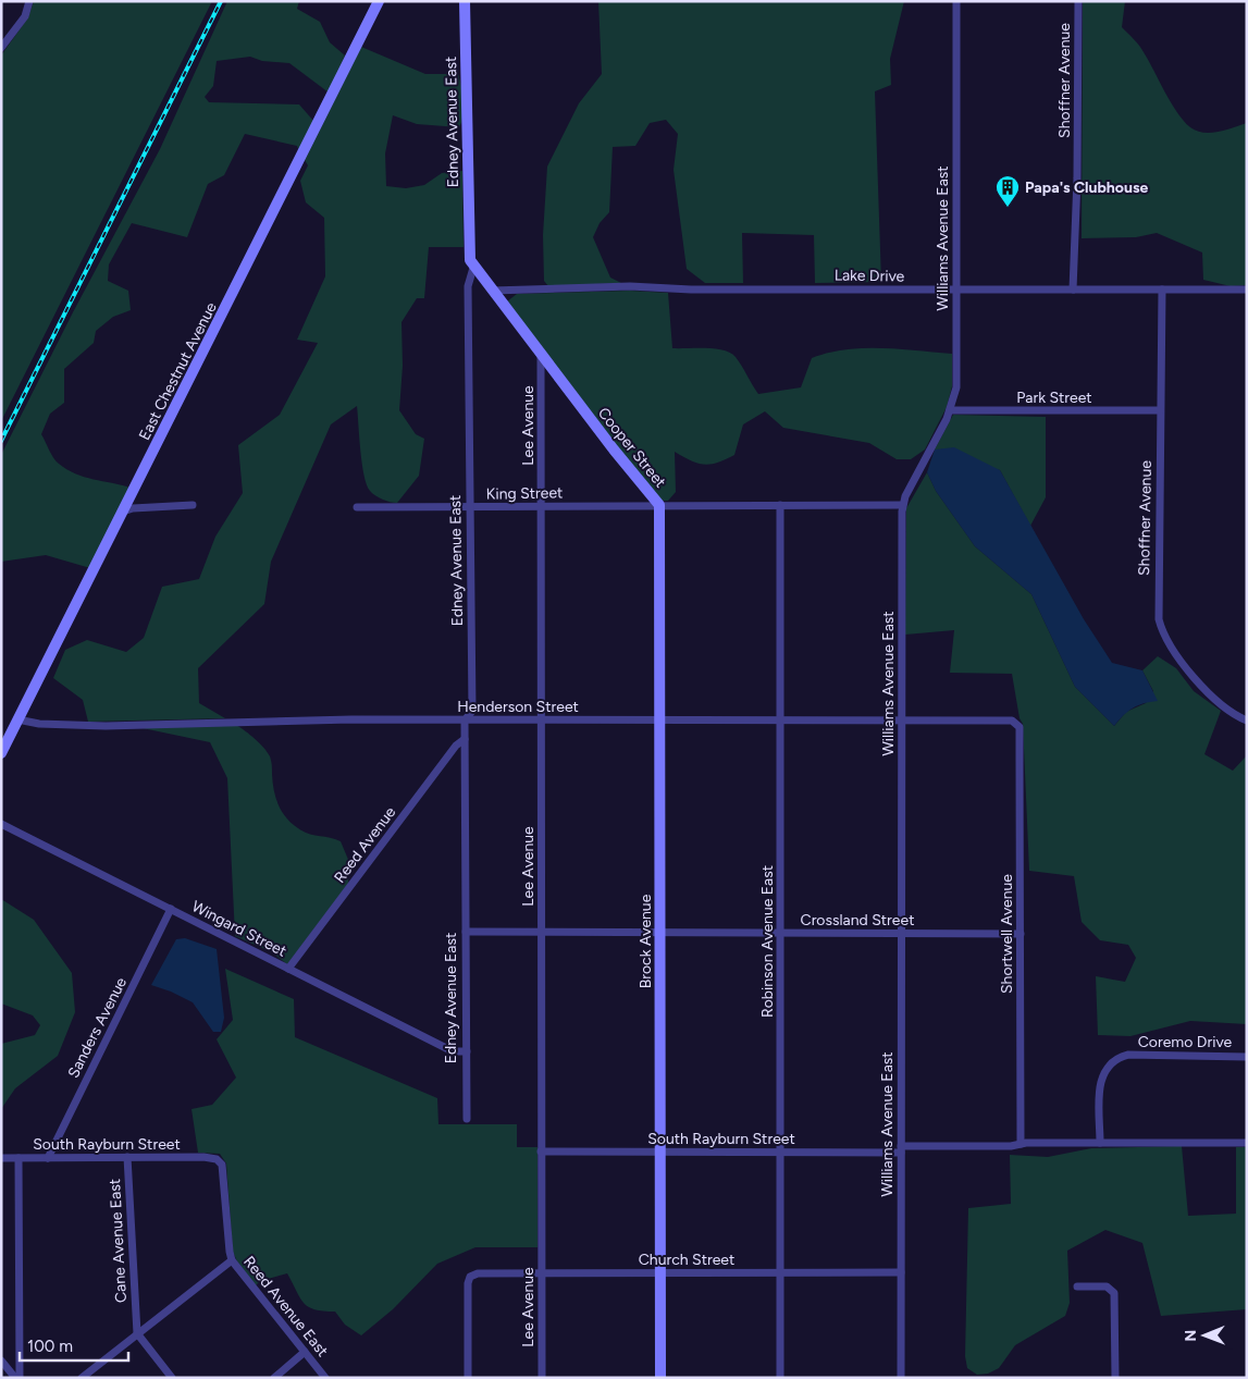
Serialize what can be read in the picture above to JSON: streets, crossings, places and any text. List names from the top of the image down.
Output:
{
  "streets": {
    "street": [
      "Shoffner Avenue",
      "Edney Avenue East",
      "Williams Avenue East",
      "Lake Drive",
      "East Chestnut Avenue",
      "Park Street",
      "Lee Avenue",
      "Cooper Street",
      "King Street",
      "Henderson Street",
      "Reed Avenue",
      "Crossland Street",
      "Wingard Street",
      "Shortwell Avenue",
      "Brock Avenue",
      "Robinson Avenue East",
      "Sanders Avenue",
      "Coremo Drive",
      "South Rayburn Street",
      "Cane Avenue East",
      "Church Street",
      "Reed Avenue East"
    ]
  },
  "crossings": [
    ["Shoffner Avenue", "Lake Drive"],
    ["Shoffner Avenue", "Park Street"],
    ["Edney Avenue East", "Cooper Street"],
    ["Edney Avenue East", "King Street"],
    ["Edney Avenue East", "Henderson Street"],
    ["Edney Avenue East", "Reed Avenue"],
    ["Edney Avenue East", "Crossland Street"],
    ["Edney Avenue East", "Wingard Street"],
    ["Williams Avenue East", "Lake Drive"],
    ["Williams Avenue East", "Park Street"],
    ["Williams Avenue East", "Cooper Street"],
    ["Williams Avenue East", "Henderson Street"],
    ["Williams Avenue East", "Crossland Street"],
    ["Williams Avenue East", "South Rayburn Street"],
    ["Williams Avenue East", "Church Street"],
    ["Lake Drive", "Cooper Street"],
    ["East Chestnut Avenue", "Henderson Street"],
    ["Lee Avenue", "Cooper Street"],
    ["Lee Avenue", "King Street"],
    ["Lee Avenue", "Henderson Street"],
    ["Lee Avenue", "Crossland Street"],
    ["Lee Avenue", "South Rayburn Street"],
    ["Lee Avenue", "Church Street"],
    ["Cooper Street", "King Street"],
    ["Cooper Street", "Brock Avenue"],
    ["Cooper Street", "Robinson Avenue East"],
    ["King Street", "Brock Avenue"],
    ["Henderson Street", "Shortwell Avenue"],
    ["Henderson Street", "Brock Avenue"],
    ["Henderson Street", "Robinson Avenue East"],
    ["Reed Avenue", "Wingard Street"],
    ["Crossland Street", "Shortwell Avenue"],
    ["Crossland Street", "Brock Avenue"],
    ["Crossland Street", "Robinson Avenue East"],
    ["Wingard Street", "Sanders Avenue"],
    ["Shortwell Avenue", "South Rayburn Street"],
    ["Brock Avenue", "South Rayburn Street"],
    ["Brock Avenue", "Church Street"],
    ["Robinson Avenue East", "South Rayburn Street"],
    ["Robinson Avenue East", "Church Street"],
    ["Sanders Avenue", "South Rayburn Street"],
    ["Coremo Drive", "South Rayburn Street"],
    ["South Rayburn Street", "Cane Avenue East"],
    ["South Rayburn Street", "Reed Avenue East"]
  ],
  "places": {
    "building": ["Papa's Clubhouse"]
  },
  "scale_bar": "100 m",
  "north": "left"
}
